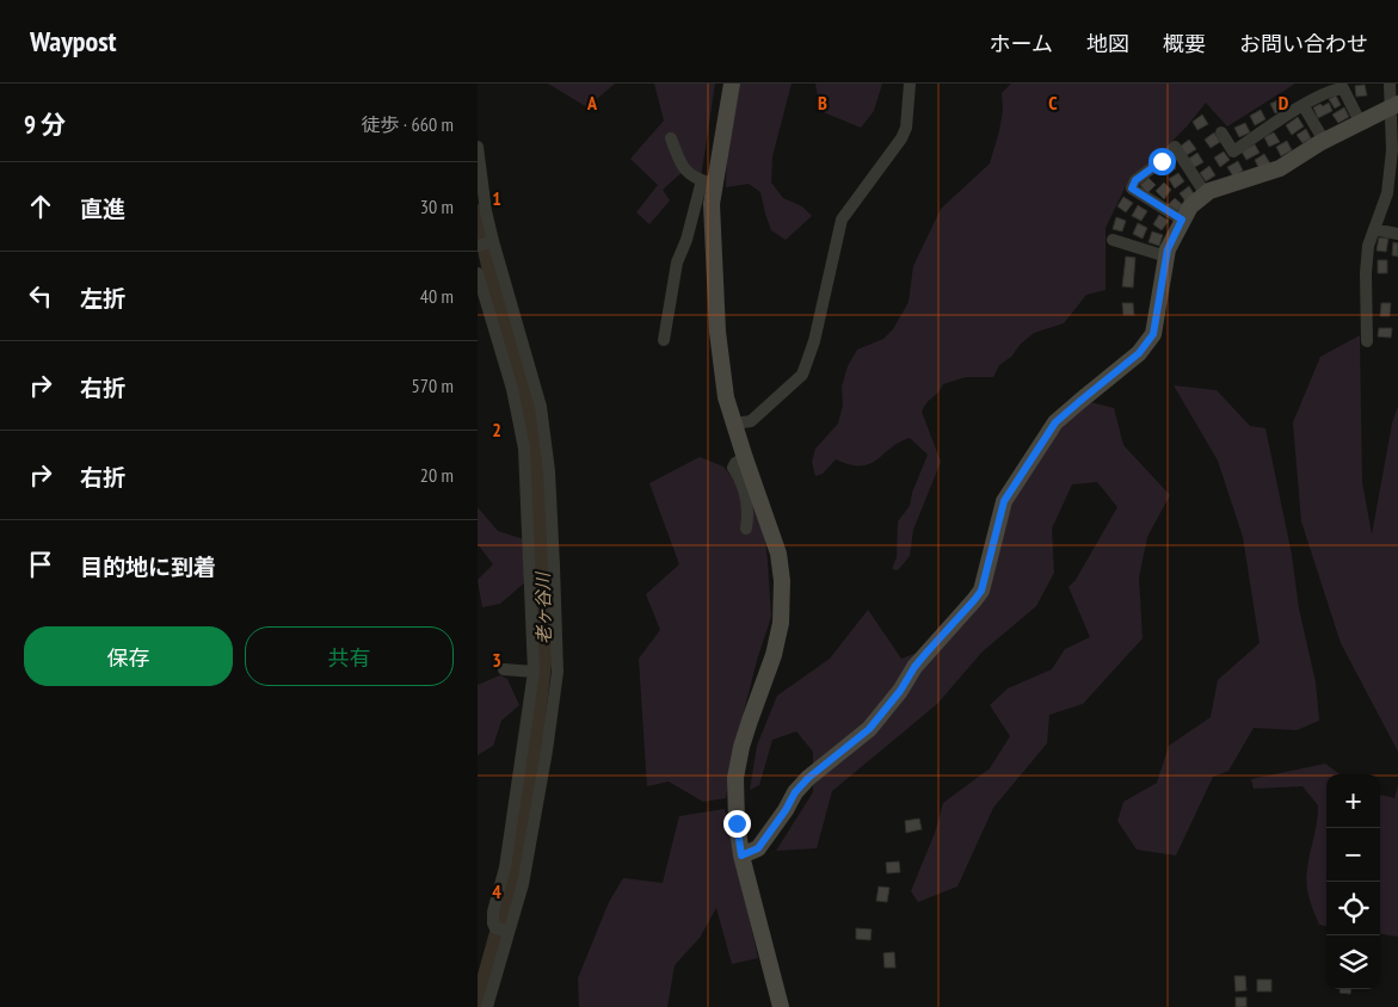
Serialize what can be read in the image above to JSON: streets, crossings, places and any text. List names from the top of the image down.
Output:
{
  "water": ["老ヶ谷川"],
  "page": {
    "header": "Waypost",
    "nav": [
      "ホーム",
      "地図",
      "概要",
      "お問い合わせ"
    ],
    "heading": ["9 分", "徒歩 · 660 m"],
    "list": [
      ["直進", "30 m"],
      ["左折", "40 m"],
      ["右折", "570 m"],
      ["右折", "20 m"],
      "目的地に到着"
    ],
    "buttons": ["保存", "共有"],
    "map_buttons": ["+", "−"]
  },
  "grid": {
    "columns": [
      "A",
      "B",
      "C",
      "D"
    ],
    "rows": [
      "1",
      "2",
      "3",
      "4"
    ]
  }
}
